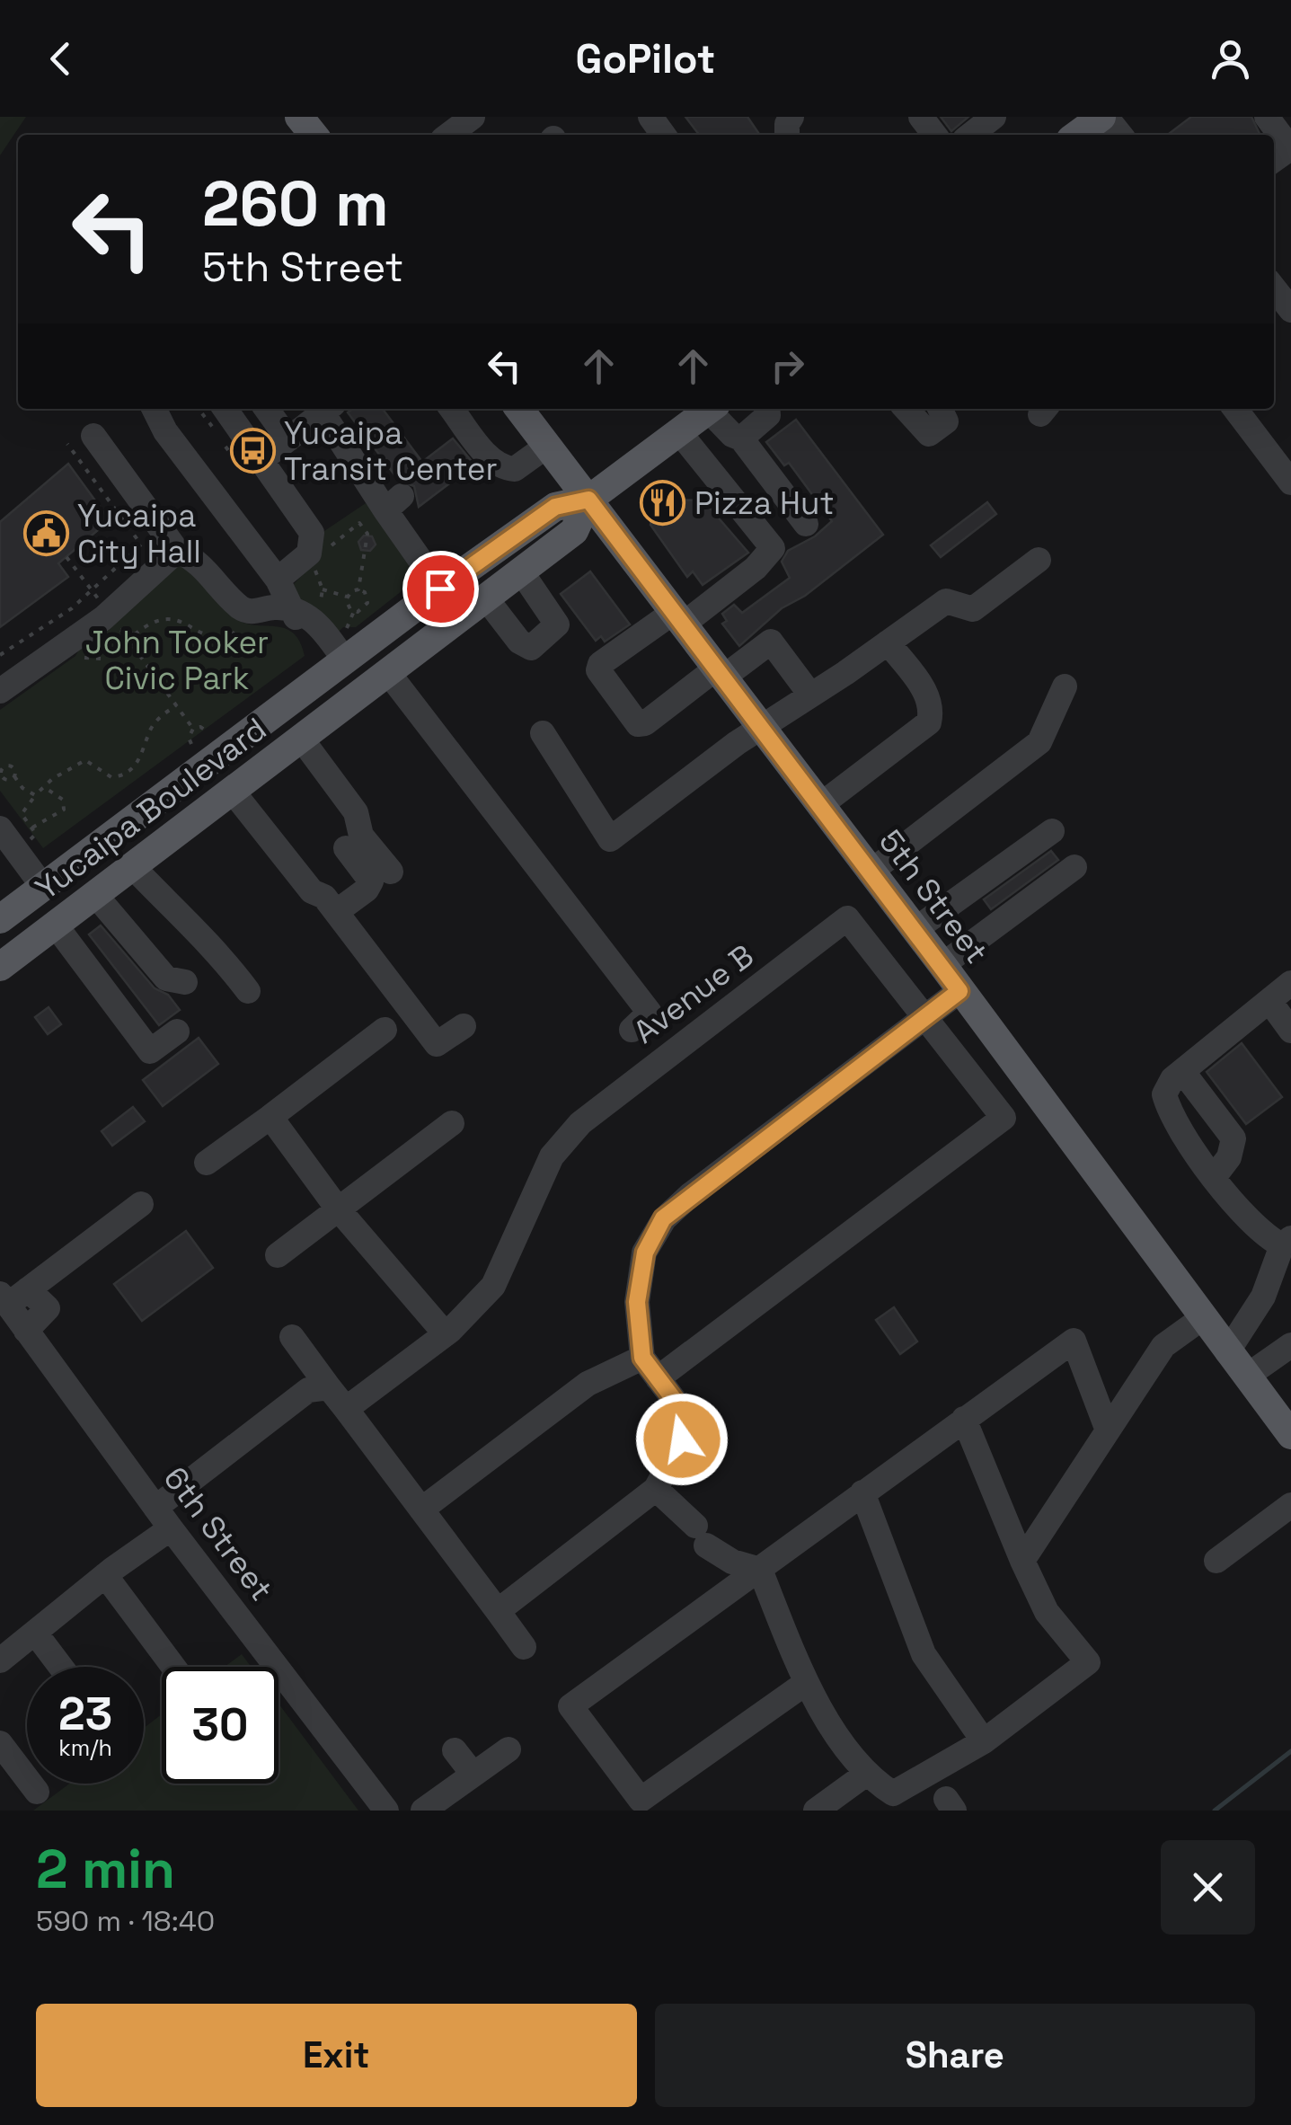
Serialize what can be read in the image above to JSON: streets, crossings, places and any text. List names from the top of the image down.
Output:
{
  "streets": {
    "main road": ["Yucaipa Boulevard", "5th Street"],
    "street": ["Avenue B", "6th Street"]
  },
  "crossings": [
    ["Yucaipa Boulevard", "5th Street"]
  ],
  "parks": ["John Tooker Civic Park"],
  "places": {
    "bus stop": ["Yucaipa Transit Center"],
    "restaurant": ["Pizza Hut"],
    "public building": ["Yucaipa City Hall"]
  },
  "page": {
    "header": "GoPilot",
    "turn": ["260 m", "5th Street"],
    "speed": "23 km/h",
    "limit": "30",
    "heading": ["2 min", "590 m · 18:40"],
    "buttons": ["Exit", "Share"]
  }
}
